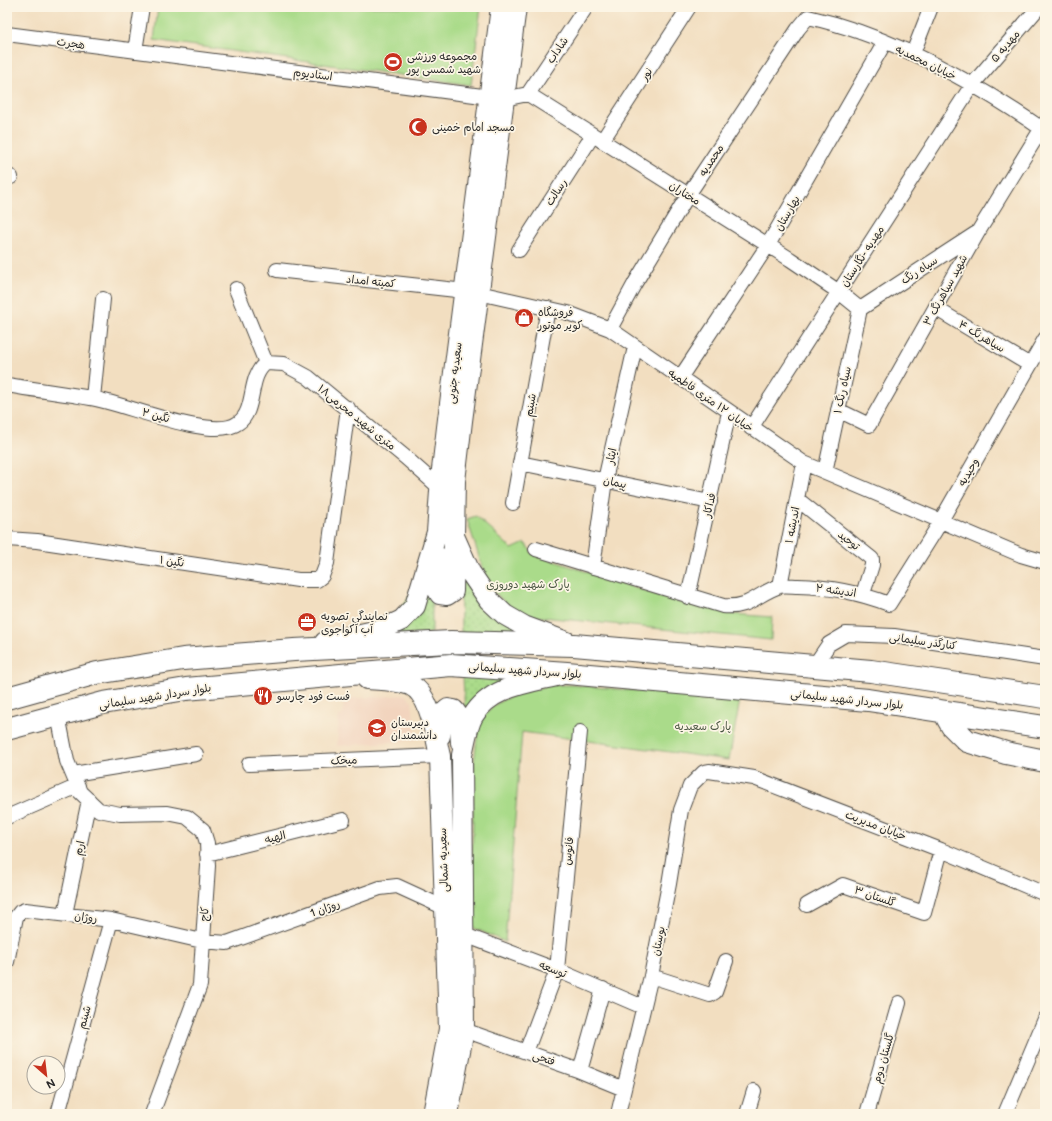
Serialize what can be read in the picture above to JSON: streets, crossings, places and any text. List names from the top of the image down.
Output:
{
  "streets": {
    "highway": ["بلوار سردار شهید سلیمانی"],
    "main road": ["سعیدیه جنوبی", "سعیدیه شمالی"],
    "street": [
      "هجرت",
      "مهدیه ۵",
      "شاداب",
      "خیابان محمدیه",
      "استادیوم",
      "نور",
      "محمدیه",
      "رسالت",
      "مختاران",
      "بهارستان",
      "مهدیه -نگارستان",
      "سیاه رنگ",
      "کمیته امداد",
      "شهید سیاهرنگ ۳",
      "سیاهرنگ ۴",
      "سیاه رنگ ۱",
      "خیابان ۱۲ متری فاطمیه",
      "شبنم",
      "نگین ۲",
      "۱۸متری شهید محرمی",
      "ایثار",
      "وحیدیه",
      "پیمان",
      "فداکار",
      "اندیشه ۱",
      "توحید",
      "نگین ۱",
      "اندیشه ۲",
      "کنارگذر سلیمانی",
      "میخک",
      "خیابان مدیریت",
      "الهیه",
      "ارم",
      "فانوس",
      "گلستان ۳",
      "روژان 1",
      "کاج",
      "روژان",
      "بوستان",
      "توسعه",
      "فتحی",
      "گلستان دوم"
    ]
  },
  "crossings": [
    ["هجرت", "استادیوم"],
    ["مهدیه ۵", "خیابان محمدیه"],
    ["مهدیه ۵", "مهدیه -نگارستان"],
    ["شاداب", "مختاران"],
    ["خیابان محمدیه", "محمدیه"],
    ["خیابان محمدیه", "بهارستان"],
    ["خیابان محمدیه", "مهدیه -نگارستان"],
    ["خیابان محمدیه", "شهید سیاهرنگ ۳"],
    ["استادیوم", "سعیدیه جنوبی"],
    ["نور", "رسالت"],
    ["نور", "مختاران"],
    ["محمدیه", "مختاران"],
    ["محمدیه", "خیابان ۱۲ متری فاطمیه"],
    ["رسالت", "مختاران"],
    ["مختاران", "بهارستان"],
    ["مختاران", "مهدیه -نگارستان"],
    ["مختاران", "سیاه رنگ"],
    ["مختاران", "سیاه رنگ ۱"],
    ["بهارستان", "خیابان ۱۲ متری فاطمیه"],
    ["مهدیه -نگارستان", "خیابان ۱۲ متری فاطمیه"],
    ["سیاه رنگ", "شهید سیاهرنگ ۳"],
    ["سیاه رنگ", "سیاه رنگ ۱"],
    ["کمیته امداد", "سعیدیه جنوبی"],
    ["کمیته امداد", "خیابان ۱۲ متری فاطمیه"],
    ["شهید سیاهرنگ ۳", "سیاهرنگ ۴"],
    ["شهید سیاهرنگ ۳", "سیاه رنگ ۱"],
    ["سیاهرنگ ۴", "وحیدیه"],
    ["سعیدیه جنوبی", "خیابان ۱۲ متری فاطمیه"],
    ["سعیدیه جنوبی", "۱۸متری شهید محرمی"],
    ["سیاه رنگ ۱", "خیابان ۱۲ متری فاطمیه"],
    ["خیابان ۱۲ متری فاطمیه", "شبنم"],
    ["خیابان ۱۲ متری فاطمیه", "ایثار"],
    ["خیابان ۱۲ متری فاطمیه", "وحیدیه"],
    ["خیابان ۱۲ متری فاطمیه", "فداکار"],
    ["خیابان ۱۲ متری فاطمیه", "اندیشه ۱"],
    ["شبنم", "پیمان"],
    ["شبنم", "روژان"],
    ["نگین ۲", "۱۸متری شهید محرمی"],
    ["۱۸متری شهید محرمی", "نگین ۱"],
    ["ایثار", "پیمان"],
    ["وحیدیه", "اندیشه ۲"],
    ["پیمان", "فداکار"],
    ["اندیشه ۱", "توحید"],
    ["اندیشه ۱", "اندیشه ۲"],
    ["توحید", "اندیشه ۲"],
    ["بلوار سردار شهید سلیمانی", "سعیدیه شمالی"],
    ["میخک", "سعیدیه شمالی"],
    ["خیابان مدیریت", "گلستان ۳"],
    ["خیابان مدیریت", "بوستان"],
    ["الهیه", "کاج"],
    ["ارم", "کاج"],
    ["ارم", "روژان"],
    ["فانوس", "توسعه"],
    ["فانوس", "فتحی"],
    ["سعیدیه شمالی", "روژان 1"],
    ["سعیدیه شمالی", "توسعه"],
    ["سعیدیه شمالی", "فتحی"],
    ["روژان 1", "کاج"],
    ["روژان 1", "روژان"],
    ["کاج", "روژان"],
    ["بوستان", "توسعه"],
    ["بوستان", "فتحی"]
  ],
  "parks": ["پارک شهید دوروزی", "پارک سعیدیه"],
  "places": {
    "sports": ["مجموعه ورزشی شهید شمسی پور"],
    "mosque": ["مسجد امام خمینی"],
    "shop": ["فروشگاه کویر موتور"],
    "office": ["نمایندگی تصویه آب آکواجوی"],
    "restaurant": ["فست فود چارسو"],
    "school or university": ["دبیرستان دانشمندان"]
  },
  "north": "bottom right"
}
